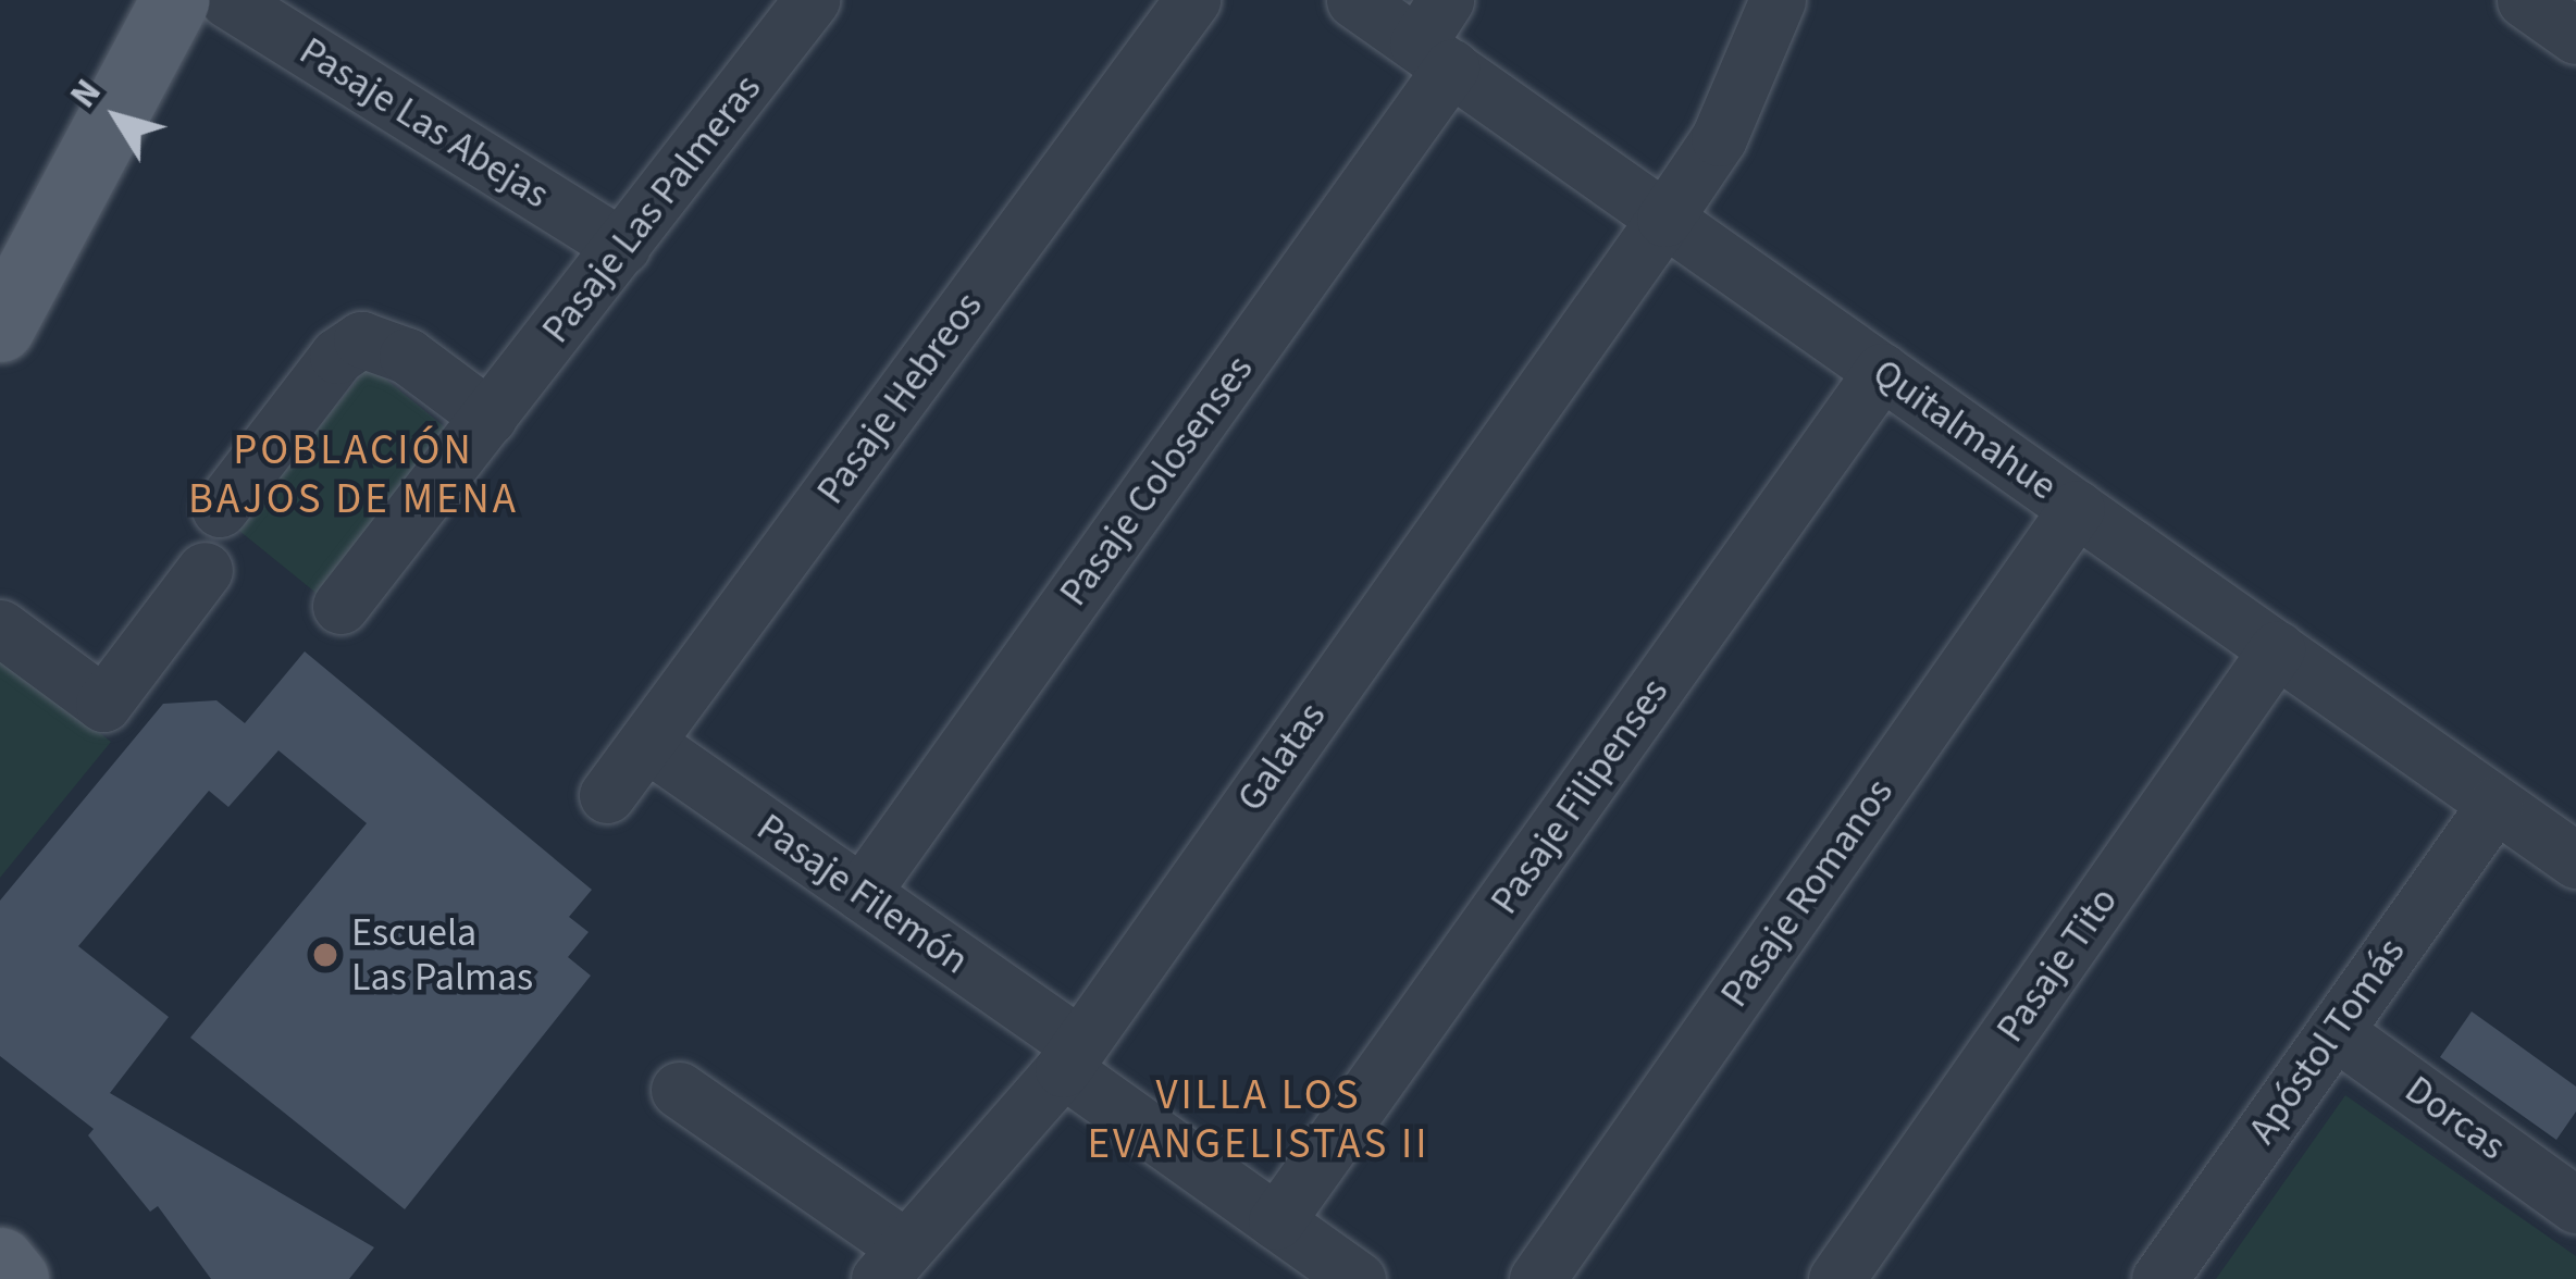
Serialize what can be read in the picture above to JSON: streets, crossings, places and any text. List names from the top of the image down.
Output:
{
  "streets": {
    "street": [
      "Pasaje Las Abejas",
      "Pasaje Las Palmeras",
      "Pasaje Hebreos",
      "Quitalmahue",
      "Pasaje Colosenses",
      "Galatas",
      "Pasaje Filipenses",
      "Pasaje Romanos",
      "Pasaje Filemón",
      "Pasaje Tito",
      "Apóstol Tomás",
      "Dorcas"
    ]
  },
  "crossings": [
    ["Pasaje Las Abejas", "Pasaje Las Palmeras"],
    ["Pasaje Hebreos", "Pasaje Filemón"],
    ["Quitalmahue", "Pasaje Colosenses"],
    ["Quitalmahue", "Galatas"],
    ["Quitalmahue", "Pasaje Filipenses"],
    ["Quitalmahue", "Pasaje Romanos"],
    ["Quitalmahue", "Pasaje Tito"],
    ["Quitalmahue", "Apóstol Tomás"],
    ["Pasaje Colosenses", "Pasaje Filemón"],
    ["Galatas", "Pasaje Filemón"],
    ["Pasaje Filipenses", "Pasaje Filemón"],
    ["Apóstol Tomás", "Dorcas"]
  ],
  "districts": ["POBLACIÓN BAJOS DE MENA", "VILLA LOS EVANGELISTAS II"],
  "places": ["Escuela Las Palmas"],
  "north": "top left"
}
